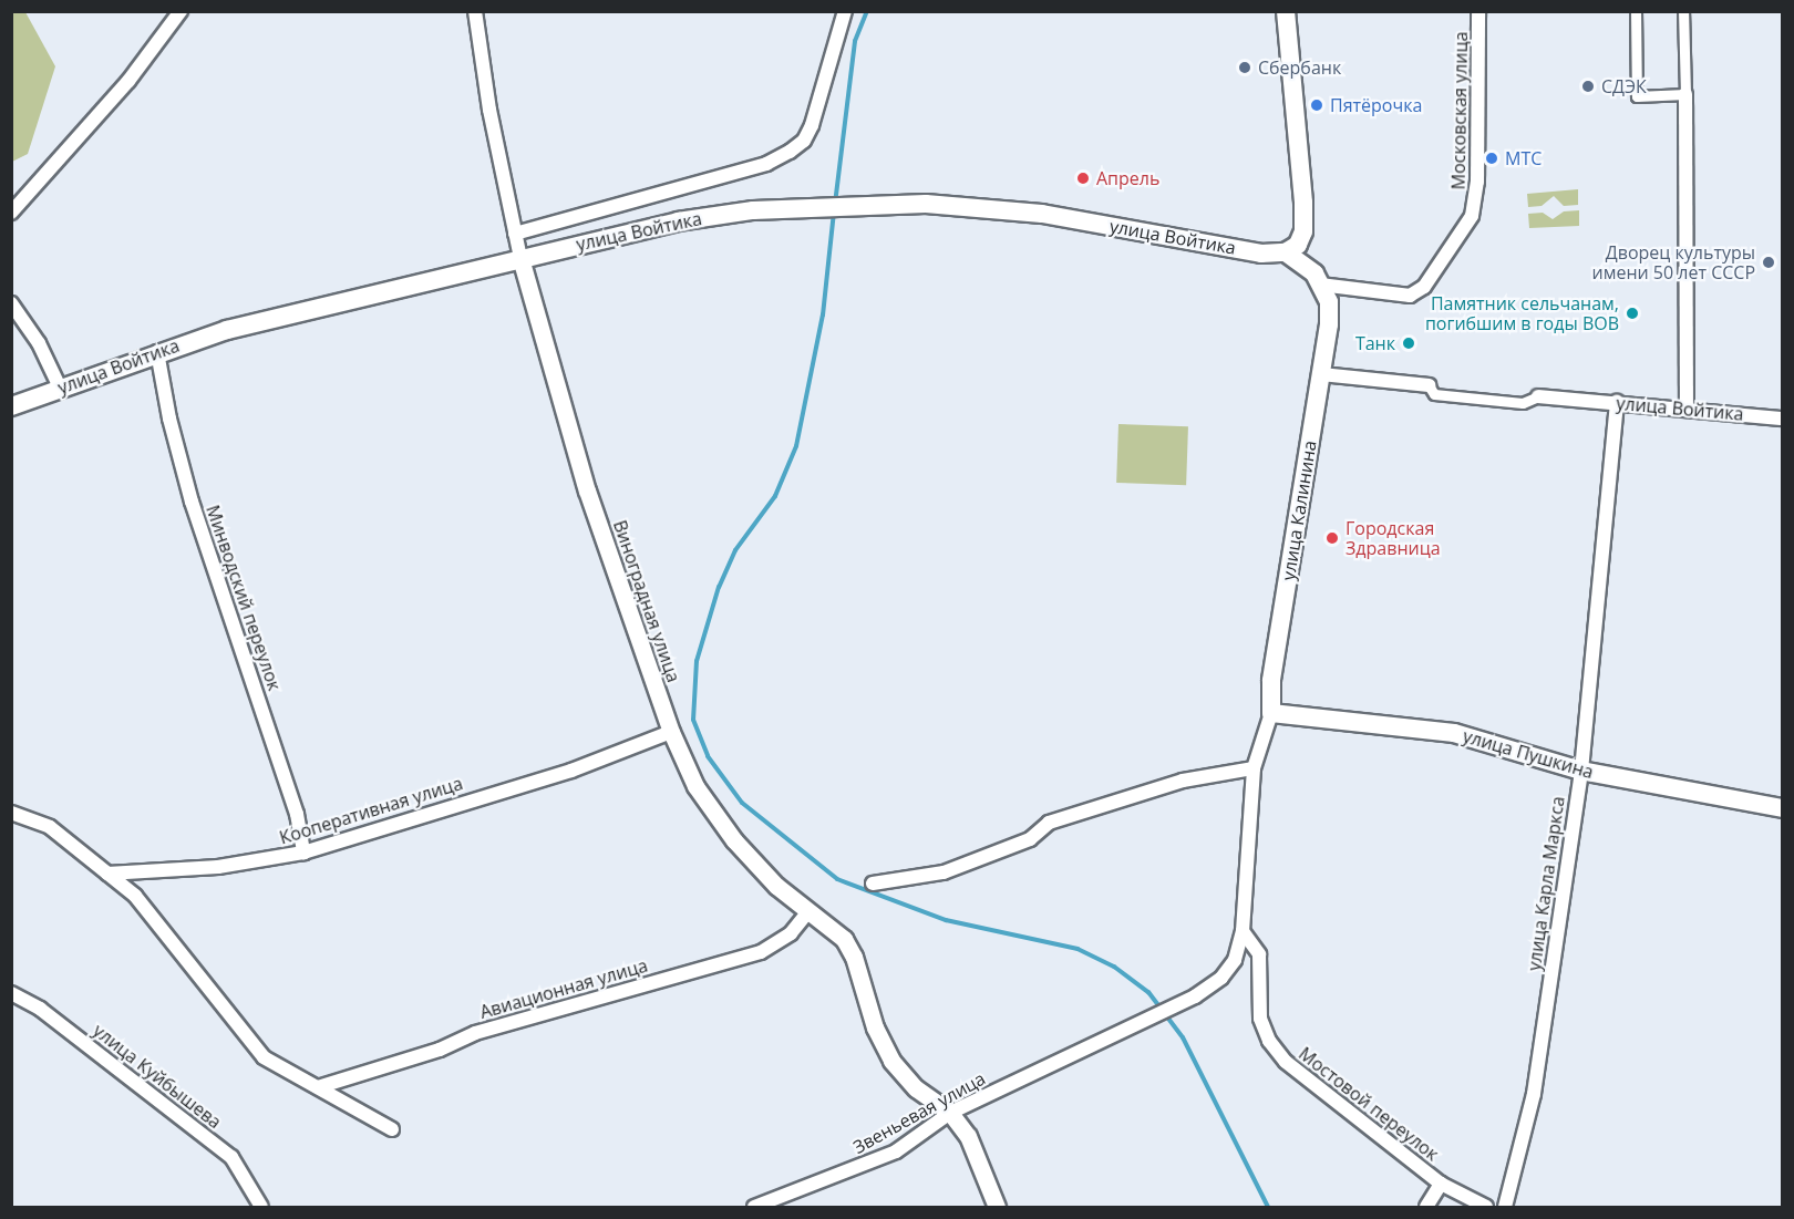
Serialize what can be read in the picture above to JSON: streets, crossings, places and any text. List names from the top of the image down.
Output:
{
  "streets": {
    "main road": ["улица Войтика", "улица Калинина", "улица Пушкина"],
    "street": [
      "Московская улица",
      "Минводский переулок",
      "Виноградная улица",
      "Кооперативная улица",
      "улица Карла Маркса",
      "Авиационная улица",
      "улица Куйбышева",
      "Мостовой переулок",
      "Звеньевая улица"
    ]
  },
  "crossings": [
    ["Московская улица", "улица Калинина"],
    ["улица Войтика", "улица Калинина"],
    ["улица Войтика", "Минводский переулок"],
    ["улица Войтика", "Виноградная улица"],
    ["улица Войтика", "улица Карла Маркса"],
    ["улица Калинина", "улица Пушкина"],
    ["улица Калинина", "Мостовой переулок"],
    ["улица Калинина", "Звеньевая улица"],
    ["Минводский переулок", "Кооперативная улица"],
    ["Виноградная улица", "Кооперативная улица"],
    ["Виноградная улица", "Авиационная улица"],
    ["Виноградная улица", "Звеньевая улица"],
    ["улица Пушкина", "улица Карла Маркса"]
  ],
  "places": [
    "Сбербанк",
    "СДЭК",
    "Пятёрочка",
    "МТС",
    "Апрель",
    "Дворец культуры имени 50 лет СССР",
    "Памятник сельчанам, погибшим в годы ВОВ",
    "Танк",
    "Городская Здравница"
  ]
}
